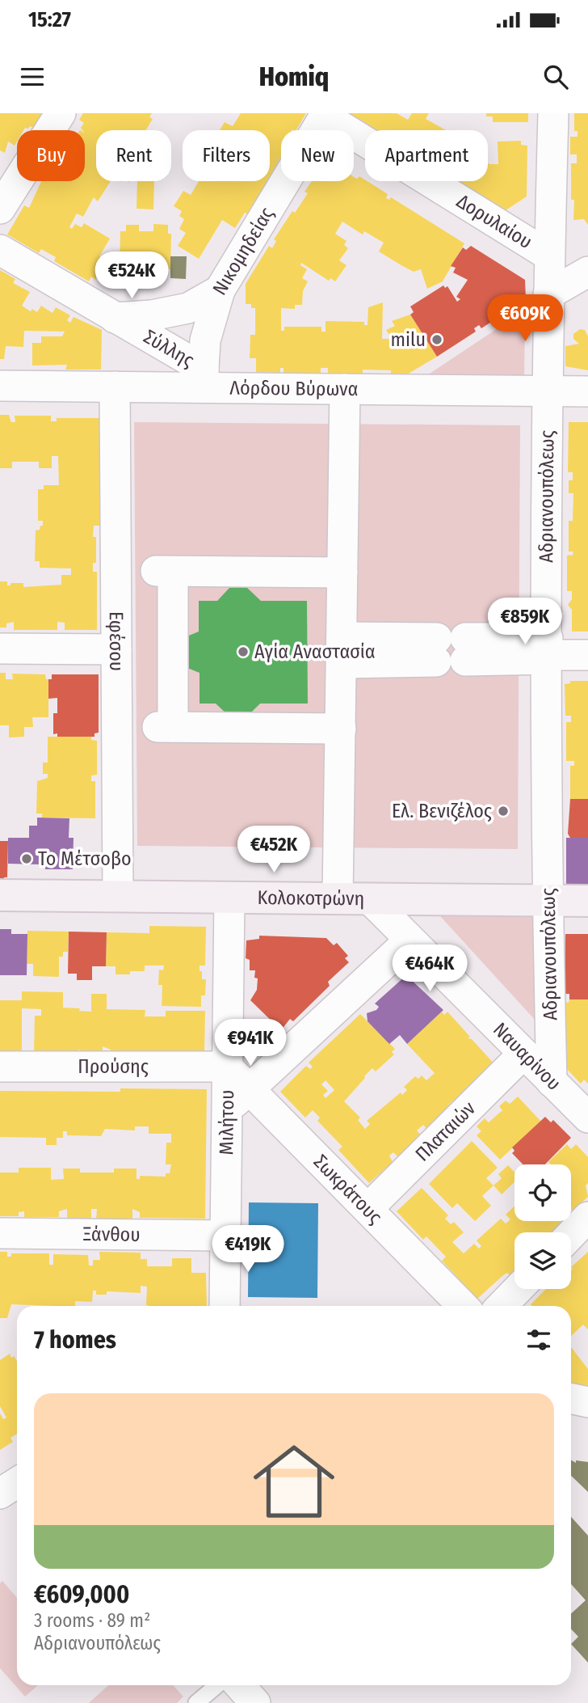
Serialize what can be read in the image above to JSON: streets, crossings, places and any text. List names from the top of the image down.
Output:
{
  "streets": {
    "street": [
      "Δορυλαίου",
      "Νικομηδείας",
      "Σύλλης",
      "Λόρδου Βύρωνα",
      "Αδριανουπόλεως",
      "Εφέσου",
      "Κολοκοτρώνη",
      "Ναυαρίνου",
      "Προύσης",
      "Μιλήτου",
      "Πλαταιών",
      "Σωκράτους",
      "Ξάνθου"
    ]
  },
  "crossings": [
    ["Δορυλαίου", "Νικομηδείας"],
    ["Δορυλαίου", "Αδριανουπόλεως"],
    ["Νικομηδείας", "Σύλλης"],
    ["Νικομηδείας", "Λόρδου Βύρωνα"],
    ["Σύλλης", "Λόρδου Βύρωνα"],
    ["Λόρδου Βύρωνα", "Αδριανουπόλεως"],
    ["Λόρδου Βύρωνα", "Εφέσου"],
    ["Αδριανουπόλεως", "Κολοκοτρώνη"],
    ["Αδριανουπόλεως", "Ναυαρίνου"],
    ["Εφέσου", "Κολοκοτρώνη"],
    ["Κολοκοτρώνη", "Ναυαρίνου"],
    ["Κολοκοτρώνη", "Μιλήτου"],
    ["Ναυαρίνου", "Πλαταιών"],
    ["Προύσης", "Μιλήτου"],
    ["Προύσης", "Σωκράτους"],
    ["Μιλήτου", "Σωκράτους"],
    ["Μιλήτου", "Ξάνθου"],
    ["Πλαταιών", "Σωκράτους"]
  ],
  "places": [
    "milu",
    "Αγία Αναστασία",
    "Ελ. Βενιζέλος",
    "Το Μέτσοβο"
  ],
  "page": {
    "status": "15:27",
    "header": "Homiq",
    "chip": [
      "Buy",
      "Rent",
      "Filters",
      "New",
      "Apartment"
    ],
    "price": [
      "€524K",
      "€609K",
      "€859K",
      "€452K",
      "€464K",
      "€941K",
      "€419K"
    ],
    "heading": "7 homes",
    "list": [
      {
        "name": "€609,000",
        "note": "3 rooms · 89 m² · Αδριανουπόλεως"
      }
    ]
  }
}
